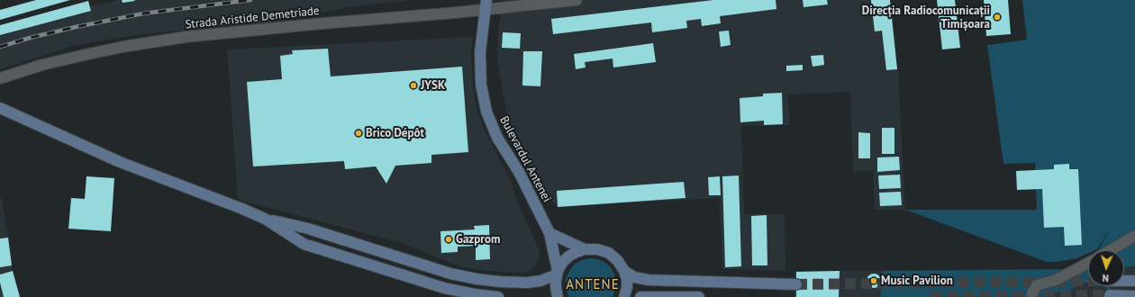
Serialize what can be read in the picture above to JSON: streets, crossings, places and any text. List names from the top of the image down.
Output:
{
  "streets": {
    "street": ["Strada Aristide Demetriade", "Bulevardul Antenei"]
  },
  "crossings": [
    ["Strada Aristide Demetriade", "Bulevardul Antenei"]
  ],
  "districts": ["ANTENE"],
  "places": [
    "Direcția Radiocomunicații Timișoara",
    "JYSK",
    "Brico Dépôt",
    "Gazprom",
    "Music Pavilion"
  ],
  "north": "bottom"
}
